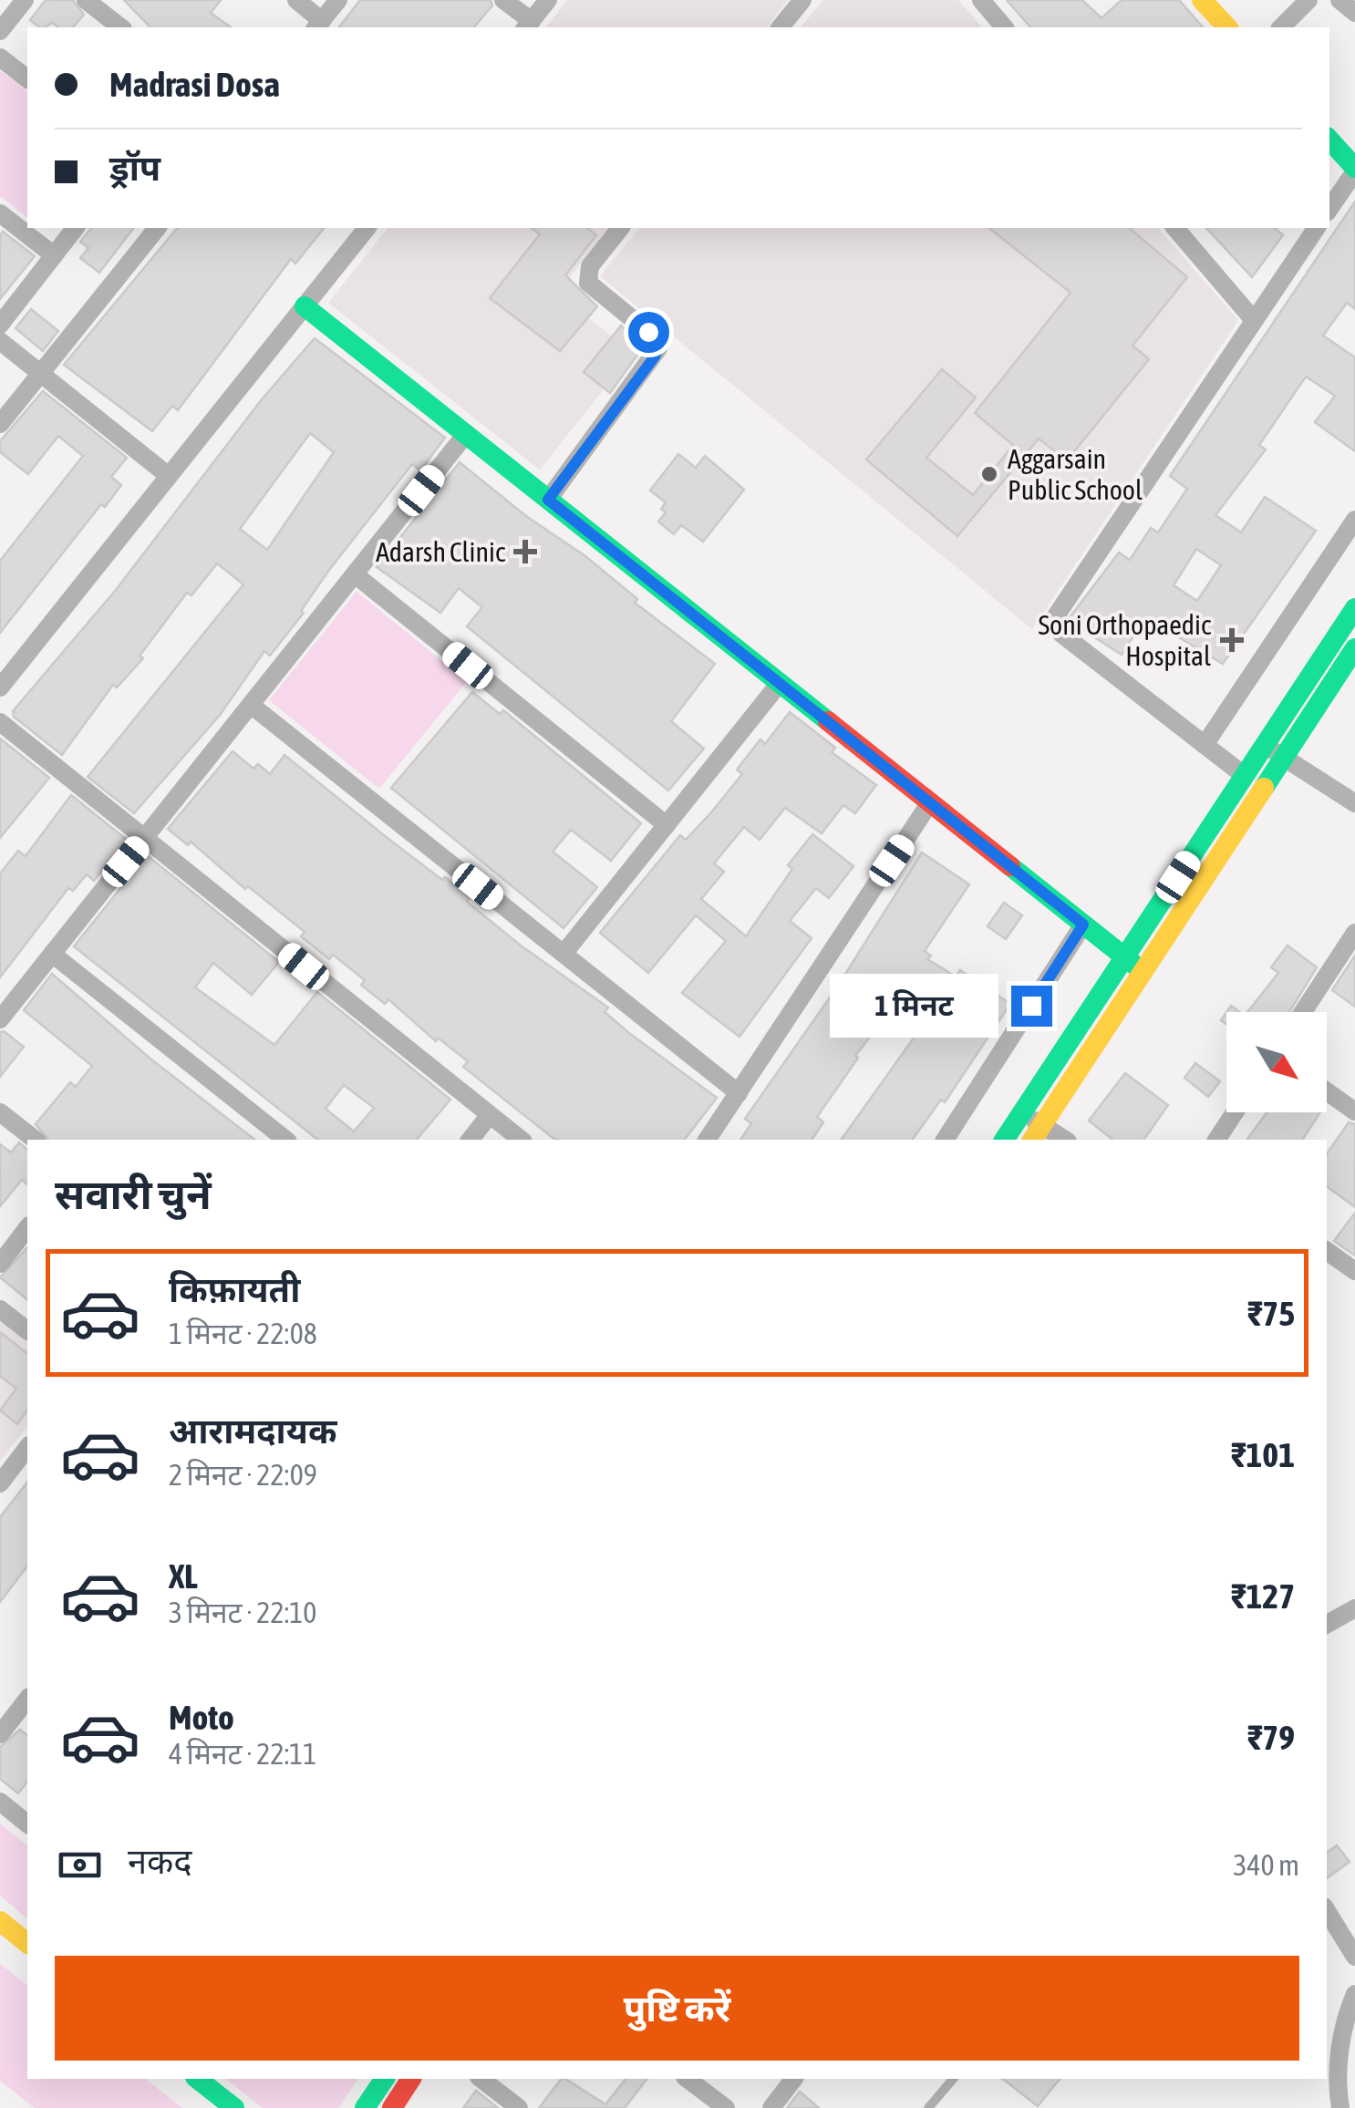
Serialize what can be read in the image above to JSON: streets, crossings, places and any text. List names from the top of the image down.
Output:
{
  "places": {
    "other": ["Aggarsain Public School"],
    "health": ["Adarsh Clinic", "Soni Orthopaedic Hospital"]
  },
  "north": "bottom right",
  "page": {
    "banner": ["Madrasi Dosa", "ड्रॉप"],
    "bubble": "1 मिनट",
    "heading": "सवारी चुनें",
    "list": [
      {
        "name": "किफ़ायती",
        "note": "1 मिनट · 22:08",
        "value": "₹75"
      },
      {
        "name": "आरामदायक",
        "note": "2 मिनट · 22:09",
        "value": "₹101"
      },
      {
        "name": "XL",
        "note": "3 मिनट · 22:10",
        "value": "₹127"
      },
      {
        "name": "Moto",
        "note": "4 मिनट · 22:11",
        "value": "₹79"
      }
    ],
    "pay": ["नकद", "340 m"],
    "buttons": "पुष्टि करें"
  }
}
